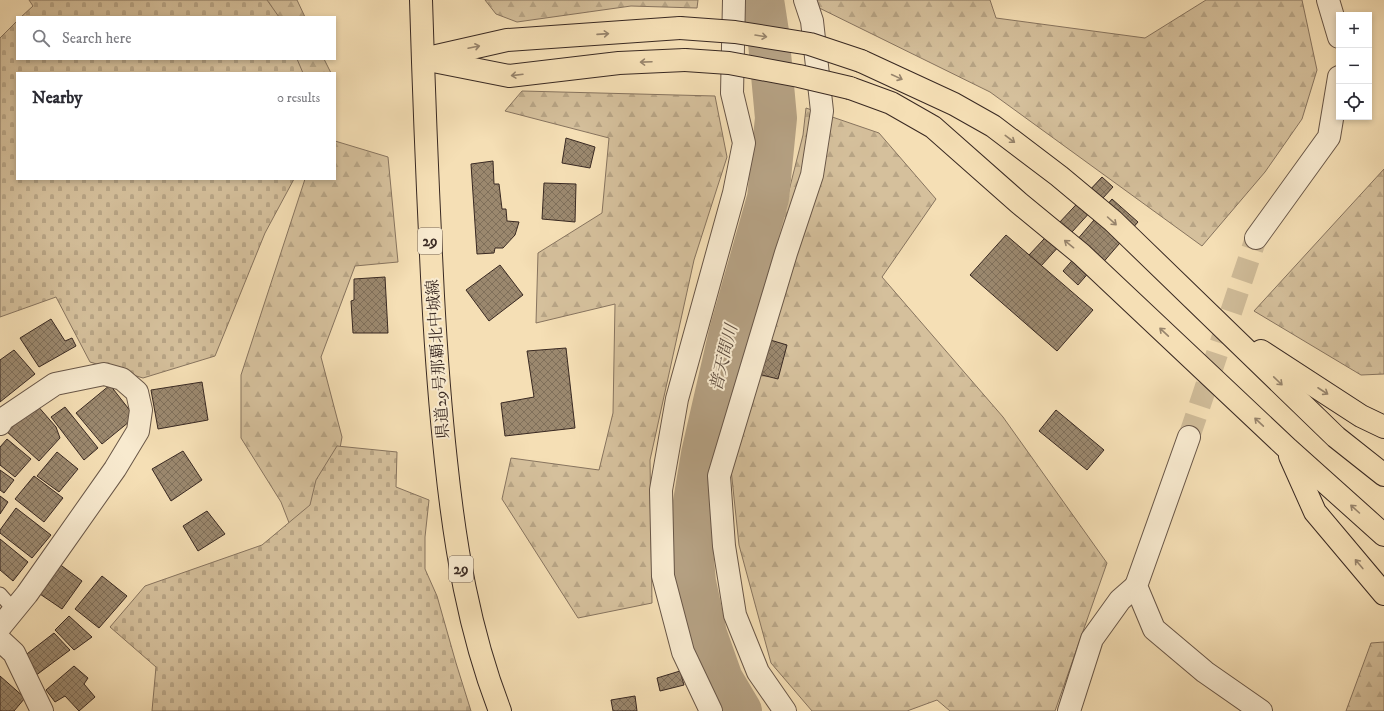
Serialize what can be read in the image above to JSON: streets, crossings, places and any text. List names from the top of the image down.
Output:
{
  "streets": {
    "main road": ["29", "県道29号那覇北中城線"]
  },
  "water": ["普天間川"],
  "page": {
    "map_buttons": ["+", "−"],
    "search": "Search here",
    "heading": ["Nearby", "0 results"]
  }
}
